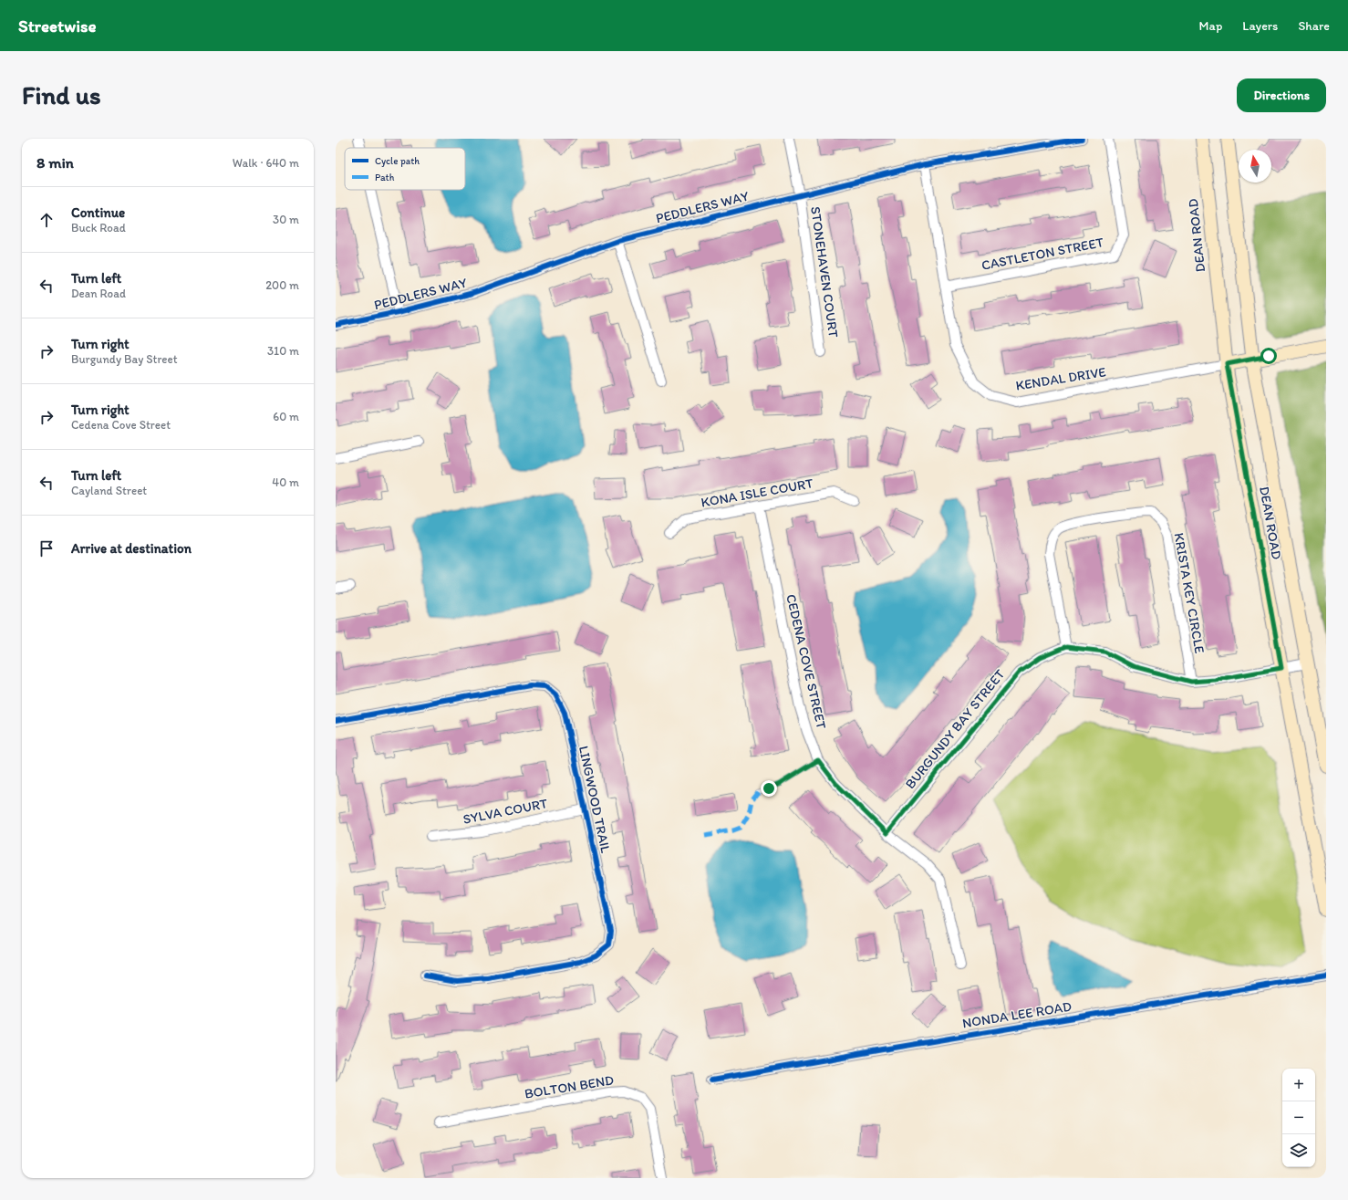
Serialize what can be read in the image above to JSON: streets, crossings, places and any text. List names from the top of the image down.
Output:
{
  "streets": {
    "main road": ["DEAN ROAD"],
    "street": [
      "PEDDLERS WAY",
      "CASTLETON STREET",
      "STONEHAVEN COURT",
      "KENDAL DRIVE",
      "KONA ISLE COURT",
      "KRISTA KEY CIRCLE",
      "CEDENA COVE STREET",
      "BURGUNDY BAY STREET",
      "LINGWOOD TRAIL",
      "SYLVA COURT",
      "NONDA LEE ROAD",
      "BOLTON BEND"
    ]
  },
  "crossings": [
    ["PEDDLERS WAY", "STONEHAVEN COURT"],
    ["PEDDLERS WAY", "KENDAL DRIVE"],
    ["DEAN ROAD", "KENDAL DRIVE"],
    ["DEAN ROAD", "BURGUNDY BAY STREET"],
    ["CASTLETON STREET", "KENDAL DRIVE"],
    ["KONA ISLE COURT", "CEDENA COVE STREET"],
    ["KRISTA KEY CIRCLE", "BURGUNDY BAY STREET"],
    ["CEDENA COVE STREET", "BURGUNDY BAY STREET"],
    ["LINGWOOD TRAIL", "SYLVA COURT"]
  ],
  "legend": ["Cycle path", "Path"],
  "north": "top",
  "page": {
    "header": "Streetwise",
    "nav": ["Map", "Layers", "Share"],
    "buttons": "Directions",
    "title": "Find us",
    "heading": ["8 min", "Walk · 640 m"],
    "list": [
      ["Continue", "Buck Road", "30 m"],
      ["Turn left", "Dean Road", "200 m"],
      ["Turn right", "Burgundy Bay Street", "310 m"],
      ["Turn right", "Cedena Cove Street", "60 m"],
      ["Turn left", "Cayland Street", "40 m"],
      "Arrive at destination"
    ],
    "map_buttons": ["+", "−"]
  }
}
